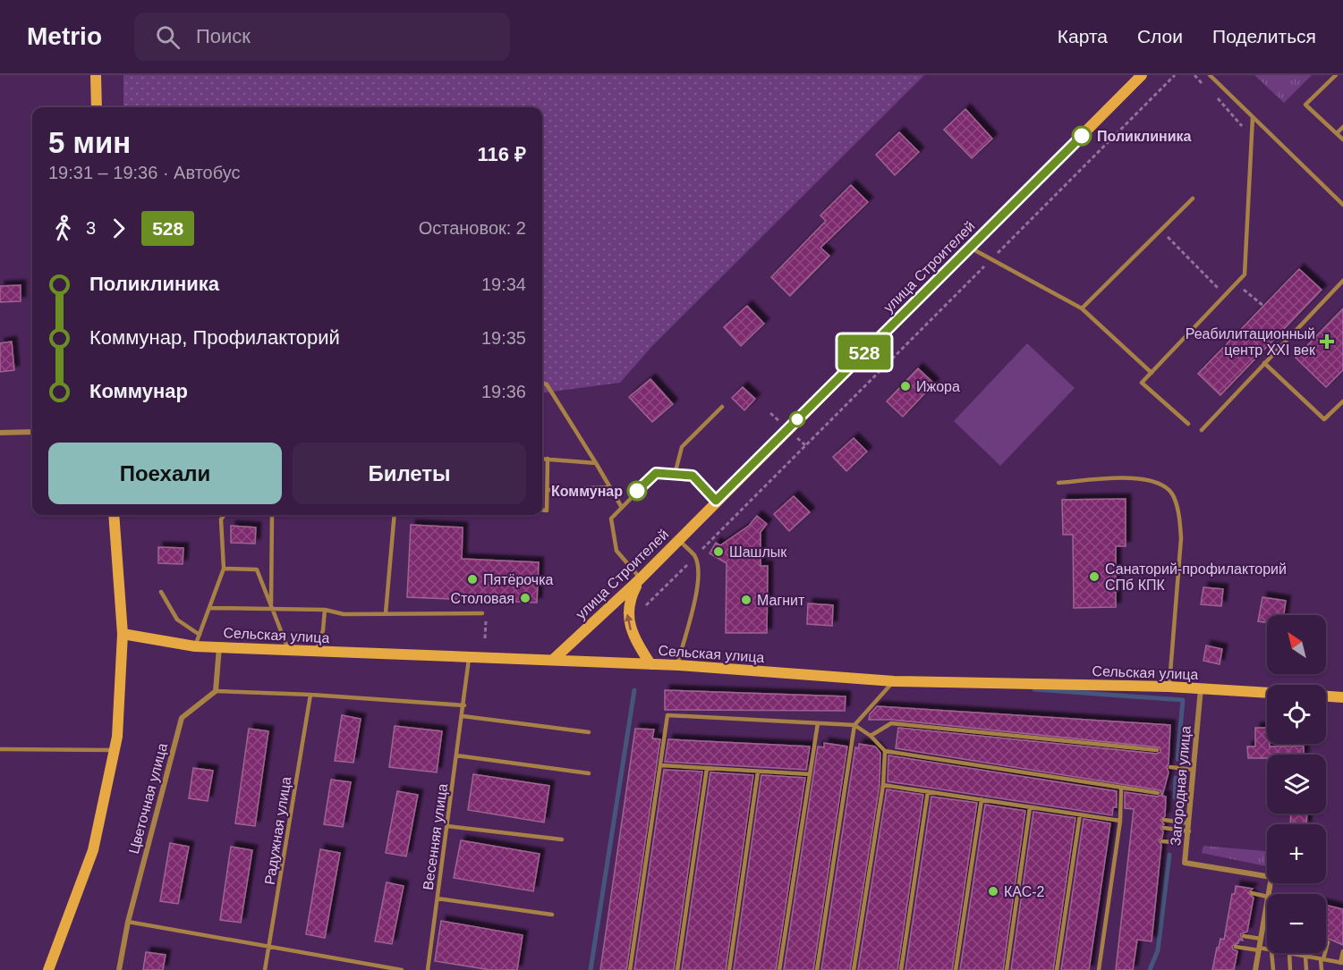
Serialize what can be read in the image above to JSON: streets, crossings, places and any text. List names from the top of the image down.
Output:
{
  "streets": {
    "main road": ["улица Строителей", "Сельская улица"],
    "street": ["Загородная улица", "Цветочная улица"],
    "lane": ["Радужная улица", "Весенняя улица"]
  },
  "crossings": [
    ["улица Строителей", "Сельская улица"],
    ["Сельская улица", "Загородная улица"],
    ["Сельская улица", "Весенняя улица"]
  ],
  "places": {
    "other": [
      "Поликлиника",
      "Ижора",
      "Коммунар",
      "Шашлык",
      "Санаторий-профилакторий СПб КПК",
      "Пятёрочка",
      "Столовая",
      "Магнит",
      "КАС-2"
    ],
    "health": ["Реабилитационный центр ХХI век"]
  },
  "lines": ["bus line 528"],
  "north": "top left",
  "page": {
    "header": "Metrio",
    "search": "Поиск",
    "nav": ["Карта", "Слои", "Поделиться"],
    "on_map": "528",
    "heading": ["5 мин", "19:31 – 19:36 · Автобус", "116 ₽"],
    "legs": ["3", "528", "Остановок: 2"],
    "list": [
      {
        "name": "Поликлиника",
        "value": "19:34"
      },
      {
        "name": "Коммунар, Профилакторий",
        "value": "19:35"
      },
      {
        "name": "Коммунар",
        "value": "19:36"
      }
    ],
    "buttons": ["Поехали", "Билеты"],
    "map_buttons": ["+", "−"]
  }
}
